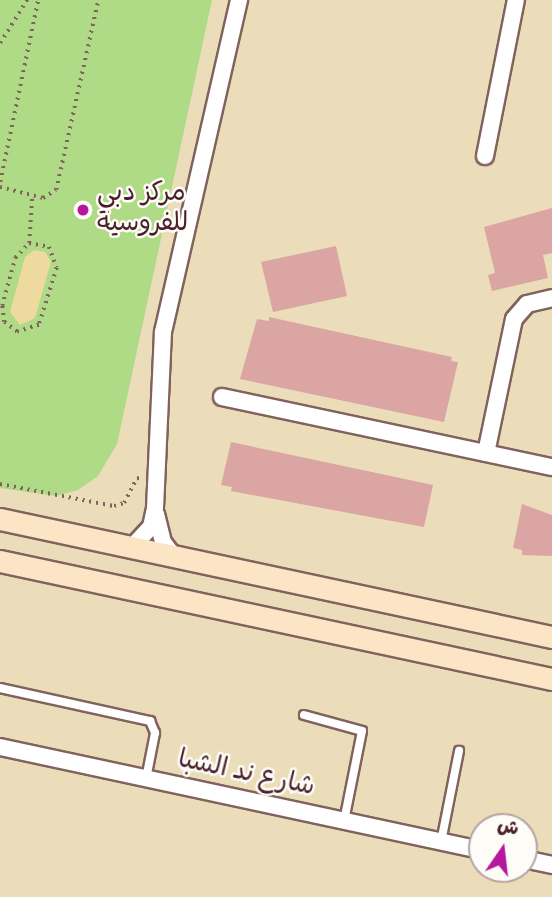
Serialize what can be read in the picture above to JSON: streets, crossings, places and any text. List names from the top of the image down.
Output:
{
  "streets": {
    "street": ["شارع ند الشبا"]
  },
  "places": ["مركز دبي للفروسية"],
  "north": "top"
}
